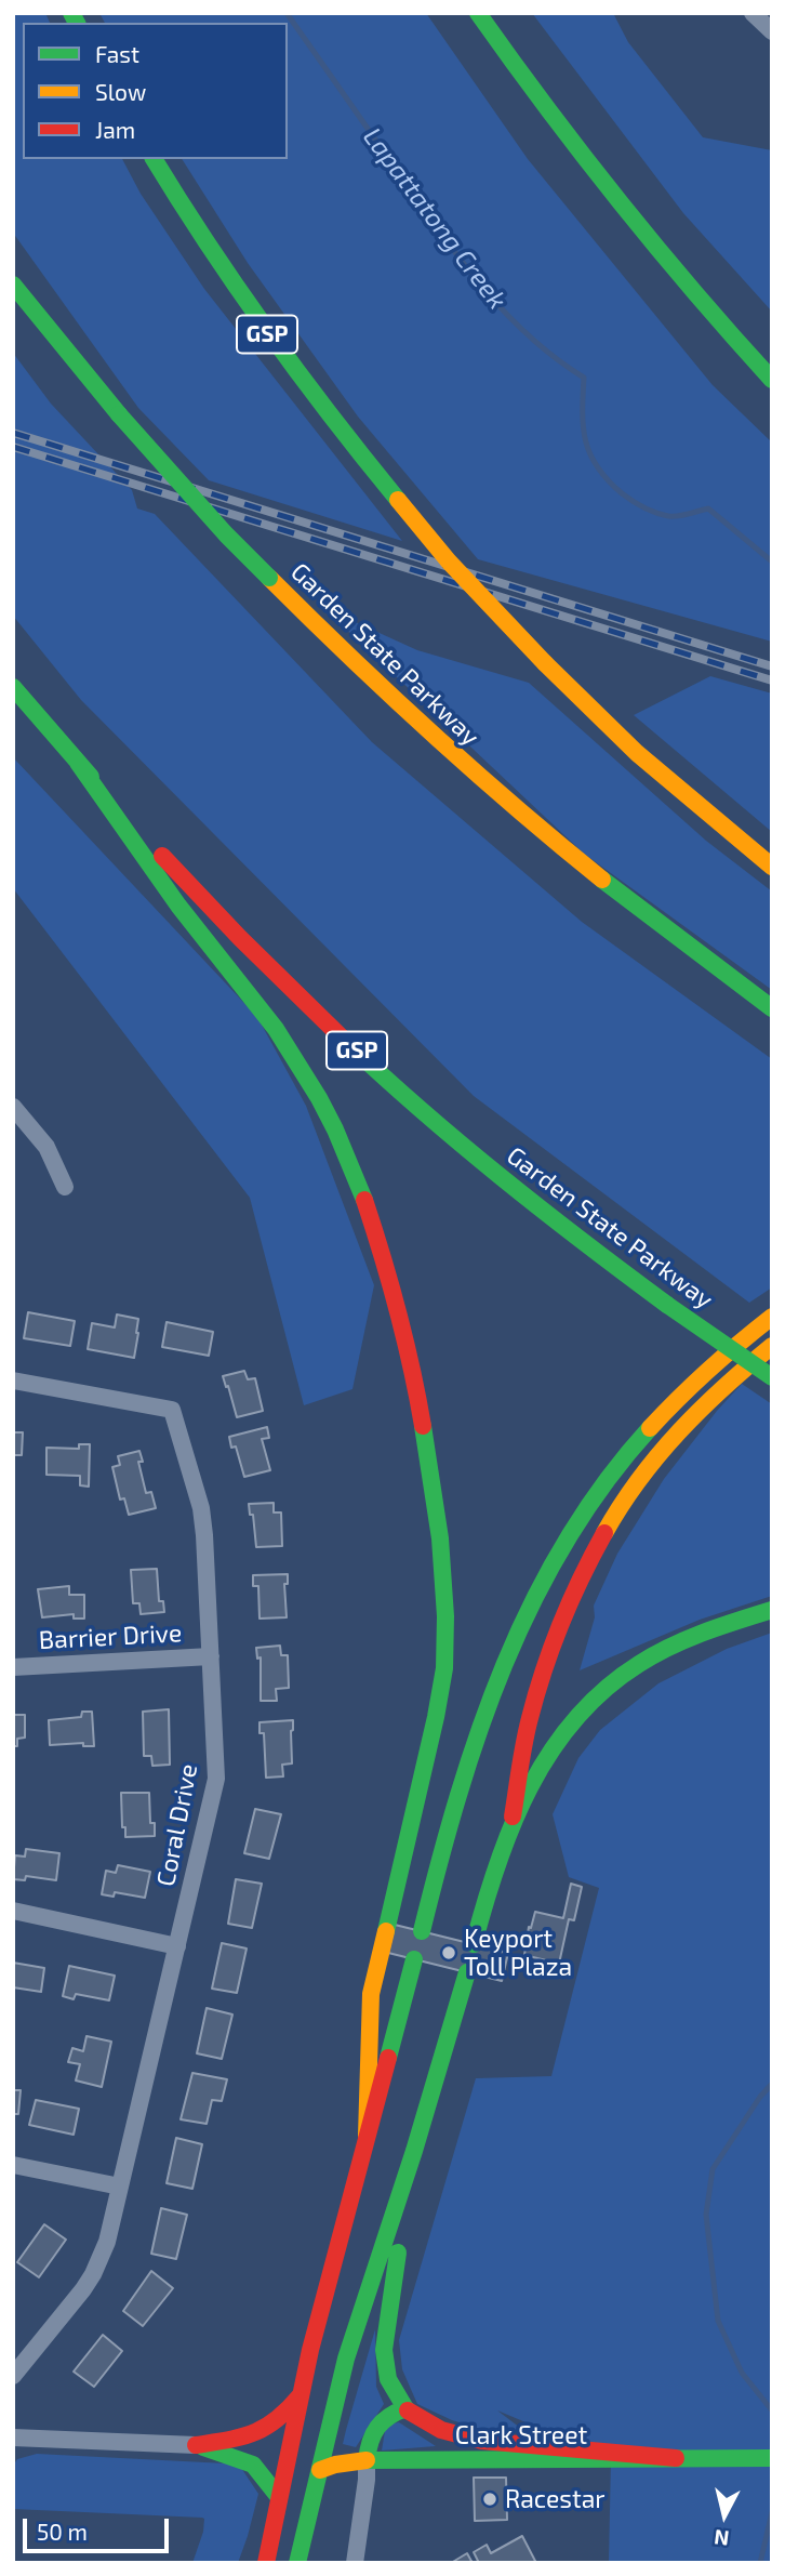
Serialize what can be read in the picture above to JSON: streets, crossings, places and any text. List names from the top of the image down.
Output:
{
  "streets": {
    "main road": ["GSP", "Garden State Parkway", "Clark Street"],
    "street": ["Barrier Drive", "Coral Drive"]
  },
  "crossings": [
    ["Barrier Drive", "Coral Drive"]
  ],
  "water": ["Lapattatong Creek"],
  "places": ["Keyport Toll Plaza", "Racestar"],
  "legend": ["Fast", "Slow", "Jam"],
  "scale_bar": "50 m",
  "north": "bottom"
}
